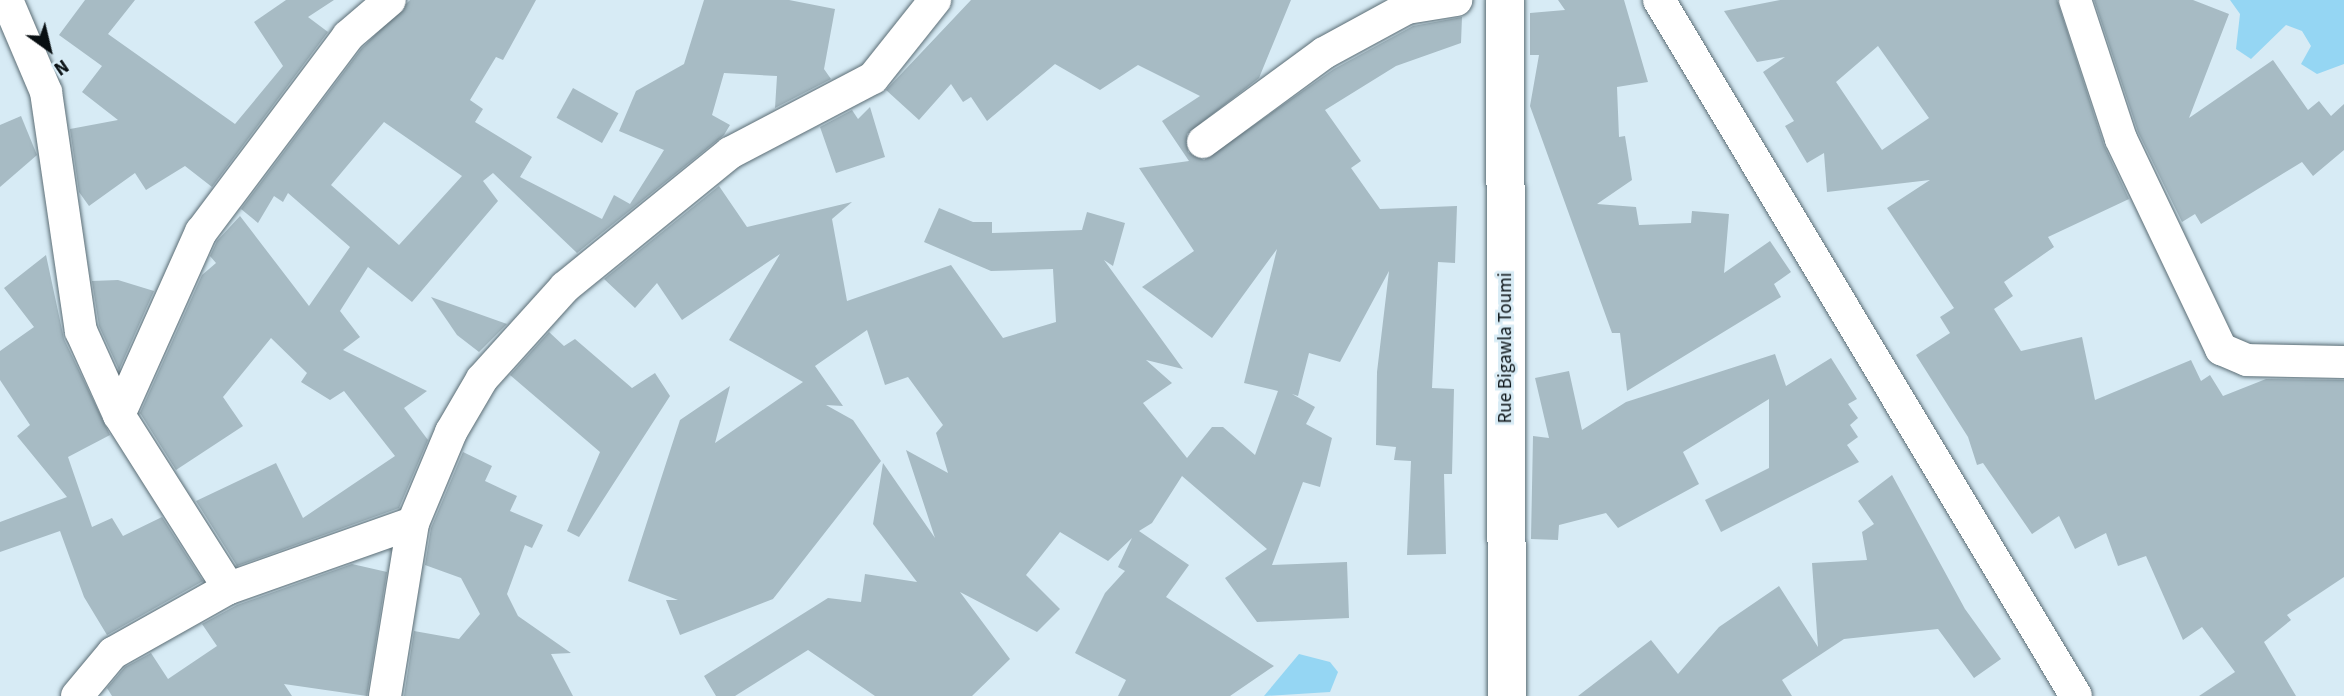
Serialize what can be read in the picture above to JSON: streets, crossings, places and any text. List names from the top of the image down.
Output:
{
  "streets": {
    "street": ["Rue Bigawla Toumi"]
  },
  "north": "bottom right"
}
